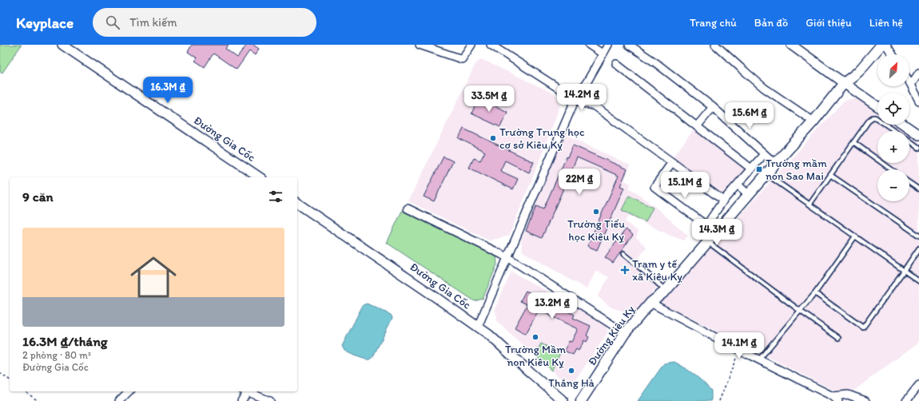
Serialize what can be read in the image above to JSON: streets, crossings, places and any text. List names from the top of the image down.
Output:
{
  "streets": {
    "main road": ["Đường Kiêu Kỵ"],
    "street": ["Đường Gia Cốc"]
  },
  "places": {
    "other": [
      "Trường Trung học cơ sở Kiêu Kỵ",
      "Trường Tiểu học Kiêu Kỵ",
      "Trường Mầm non Kiêu Kỵ",
      "Thắng Hà"
    ],
    "transit": ["Trường mầm non Sao Mai"],
    "health": ["Trạm y tế xã Kiêu Kỵ"]
  },
  "north": "top right",
  "page": {
    "header": "Keyplace",
    "search": "Tìm kiếm",
    "nav": [
      "Trang chủ",
      "Bản đồ",
      "Giới thiệu",
      "Liên hệ"
    ],
    "map_buttons": ["+", "−"],
    "price": [
      "16.3M ₫",
      "14.2M ₫",
      "33.5M ₫",
      "15.6M ₫",
      "22M ₫",
      "15.1M ₫",
      "14.3M ₫",
      "13.2M ₫",
      "14.1M ₫"
    ],
    "heading": "9 căn",
    "list": [
      {
        "name": "16.3M ₫/tháng",
        "note": "2 phòng · 80 m² · Đường Gia Cốc"
      }
    ]
  }
}
